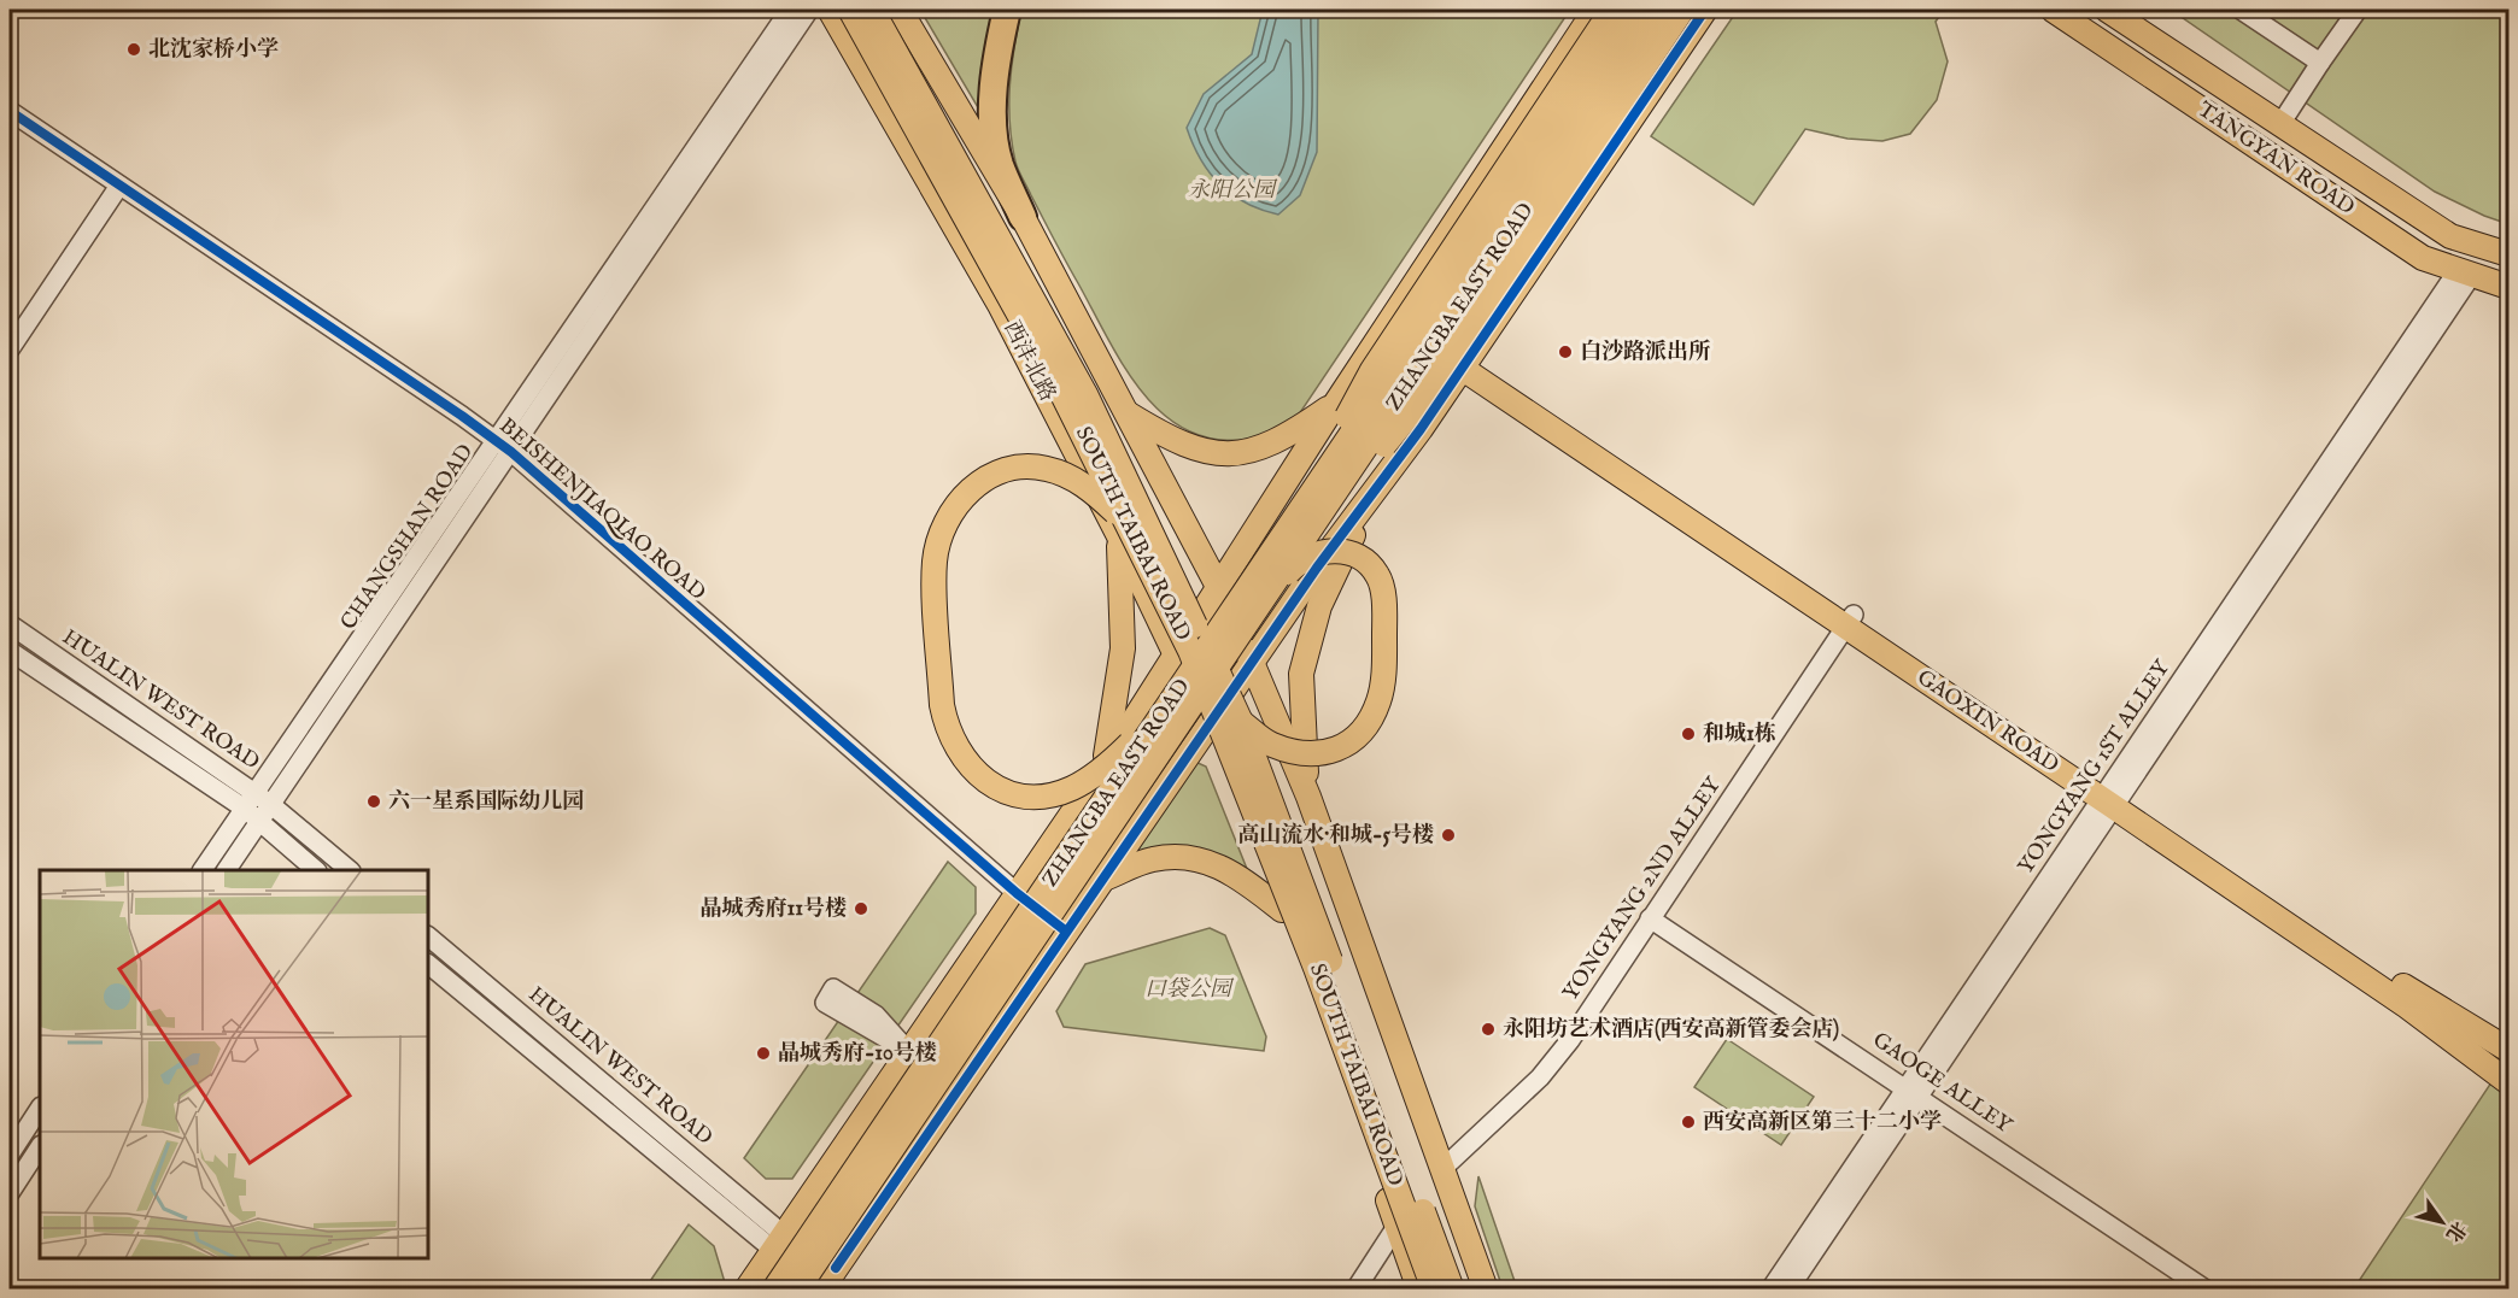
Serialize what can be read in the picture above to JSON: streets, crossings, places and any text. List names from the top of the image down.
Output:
{
  "streets": {
    "main road": [
      "TANGYAN ROAD",
      "ZHANGBA EAST ROAD",
      "西沣北路",
      "SOUTH TAIBAI ROAD",
      "GAOXIN ROAD"
    ],
    "street": [
      "BEISHENJIAQIAO ROAD",
      "CHANGSHAN ROAD",
      "HUALIN WEST ROAD",
      "YONGYANG 1ST ALLEY",
      "YONGYANG 2ND ALLEY",
      "GAOGE ALLEY"
    ]
  },
  "crossings": [
    ["TANGYAN ROAD", "YONGYANG 1ST ALLEY"],
    ["西沣北路", "SOUTH TAIBAI ROAD"],
    ["BEISHENJIAQIAO ROAD", "CHANGSHAN ROAD"],
    ["CHANGSHAN ROAD", "HUALIN WEST ROAD"],
    ["GAOXIN ROAD", "YONGYANG 1ST ALLEY"],
    ["GAOXIN ROAD", "YONGYANG 2ND ALLEY"],
    ["YONGYANG 1ST ALLEY", "GAOGE ALLEY"],
    ["YONGYANG 2ND ALLEY", "GAOGE ALLEY"]
  ],
  "parks": ["永阳公园", "口袋公园"],
  "places": [
    "北沈家桥小学",
    "白沙路派出所",
    "和城1栋",
    "六一星系国际幼儿园",
    "高山流水·和城-5号楼",
    "晶城秀府11号楼",
    "永阳坊艺术酒店(西安高新管委会店)",
    "晶城秀府-10号楼",
    "西安高新区第三十二小学"
  ],
  "north": "bottom right"
}
